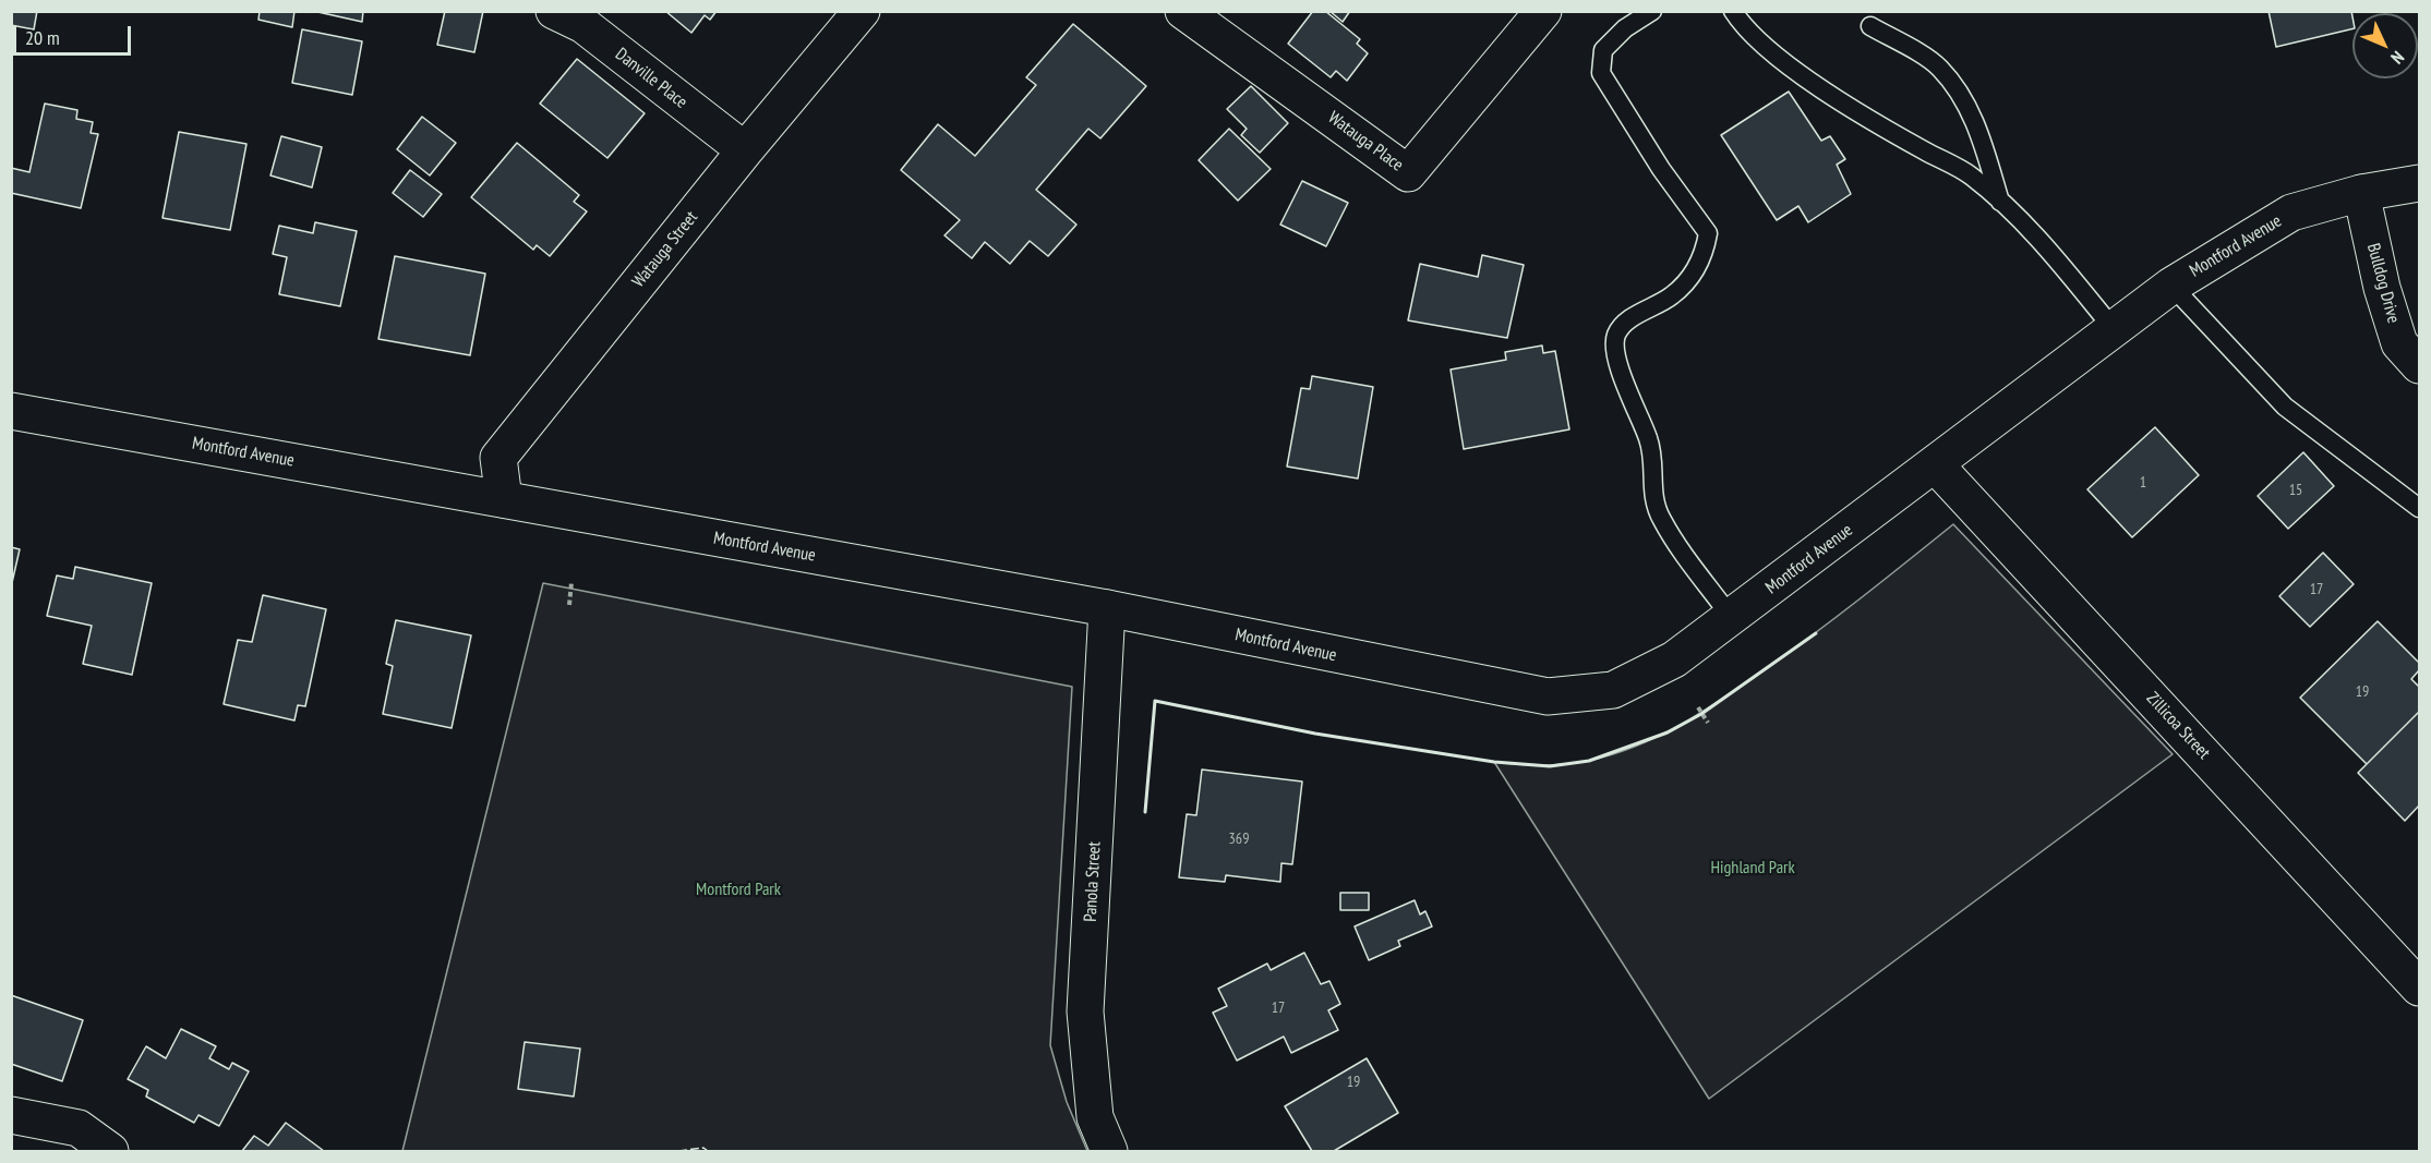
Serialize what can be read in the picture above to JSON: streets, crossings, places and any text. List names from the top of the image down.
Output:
{
  "streets": {
    "street": [
      "Danville Place",
      "Watauga Place",
      "Montford Avenue",
      "Watauga Street",
      "Bulldog Drive",
      "Zillicoa Street",
      "Panola Street"
    ]
  },
  "crossings": [
    ["Danville Place", "Watauga Street"],
    ["Montford Avenue", "Watauga Street"],
    ["Montford Avenue", "Bulldog Drive"],
    ["Montford Avenue", "Zillicoa Street"],
    ["Montford Avenue", "Panola Street"]
  ],
  "parks": ["Highland Park", "Montford Park"],
  "house_numbers": [
    "1",
    "15",
    "17",
    "19",
    "369",
    "17",
    "19"
  ],
  "scale_bar": "20 m",
  "north": "bottom right"
}
